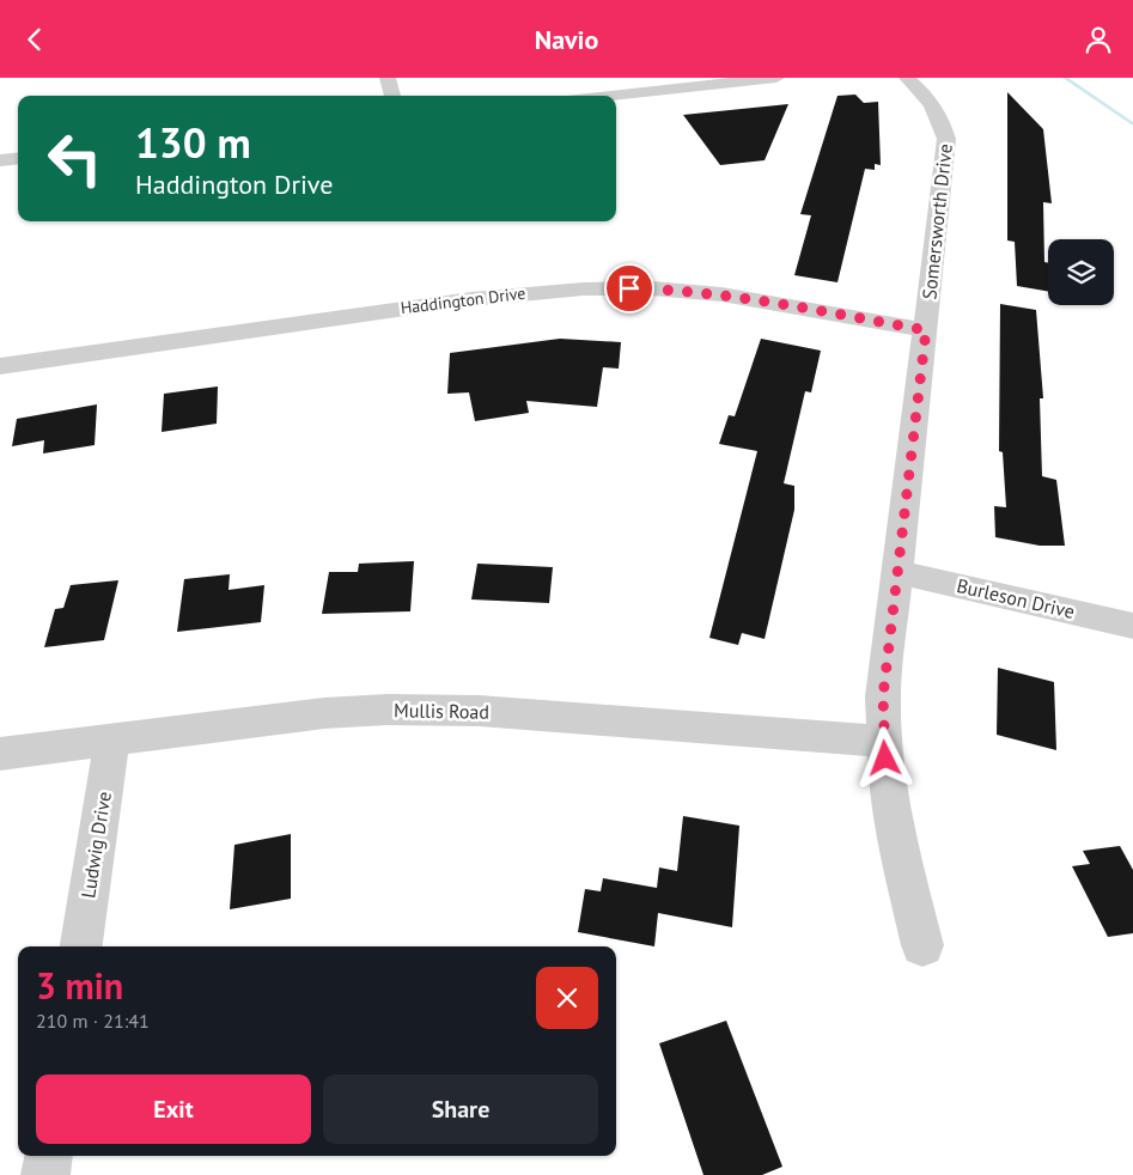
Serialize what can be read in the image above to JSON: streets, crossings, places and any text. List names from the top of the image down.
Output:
{
  "streets": {
    "street": [
      "Somersworth Drive",
      "Haddington Drive",
      "Burleson Drive",
      "Mullis Road",
      "Ludwig Drive"
    ]
  },
  "crossings": [
    ["Somersworth Drive", "Haddington Drive"],
    ["Somersworth Drive", "Burleson Drive"],
    ["Somersworth Drive", "Mullis Road"],
    ["Mullis Road", "Ludwig Drive"]
  ],
  "page": {
    "header": "Navio",
    "turn": ["130 m", "Haddington Drive"],
    "heading": ["3 min", "210 m · 21:41"],
    "buttons": ["Exit", "Share"]
  }
}
